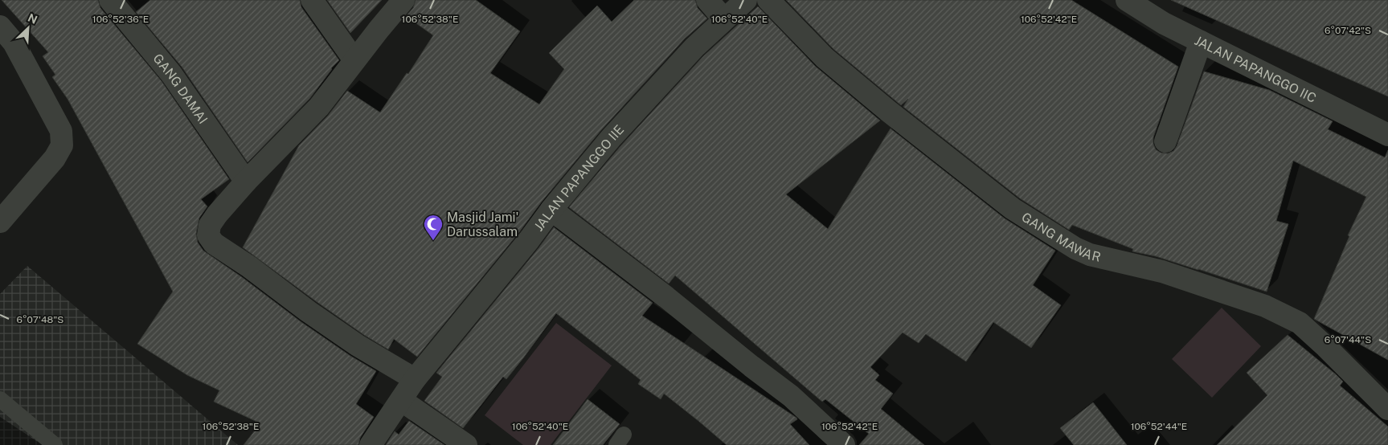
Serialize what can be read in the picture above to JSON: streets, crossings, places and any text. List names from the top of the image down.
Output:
{
  "streets": {
    "street": [
      "JALAN PAPANGGO IIC",
      "GANG DAMAI",
      "JALAN PAPANGGO IIE",
      "GANG MAWAR"
    ]
  },
  "places": {
    "mosque": ["Masjid Jami' Darussalam"]
  },
  "north": "top right",
  "coordinates": [
    "106°52'36\"E",
    "106°52'38\"E",
    "106°52'40\"E",
    "106°52'42\"E",
    "6°07'42\"S",
    "6°07'48\"S",
    "6°07'44\"S",
    "106°52'44\"E"
  ]
}
